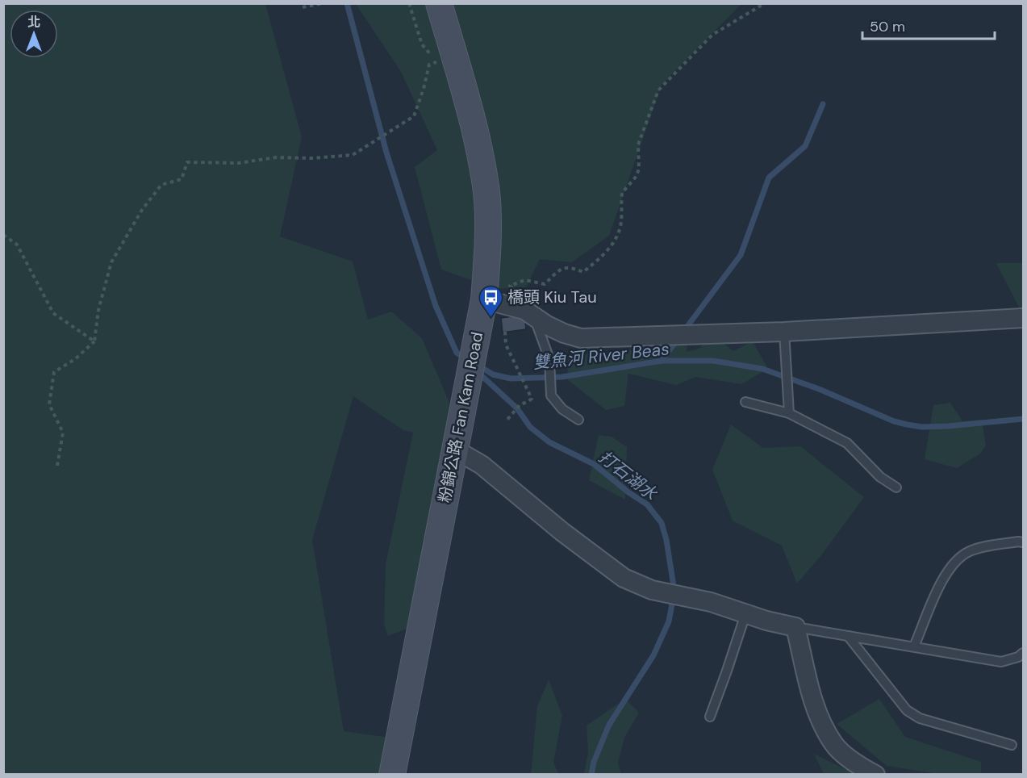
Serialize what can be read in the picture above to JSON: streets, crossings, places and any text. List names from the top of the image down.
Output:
{
  "streets": {
    "main road": ["粉錦公路 Fan Kam Road"]
  },
  "water": ["雙魚河 River Beas", "打石湖水"],
  "places": {
    "bus stop": ["橋頭 Kiu Tau"]
  },
  "scale_bar": "50 m",
  "north": "top"
}
